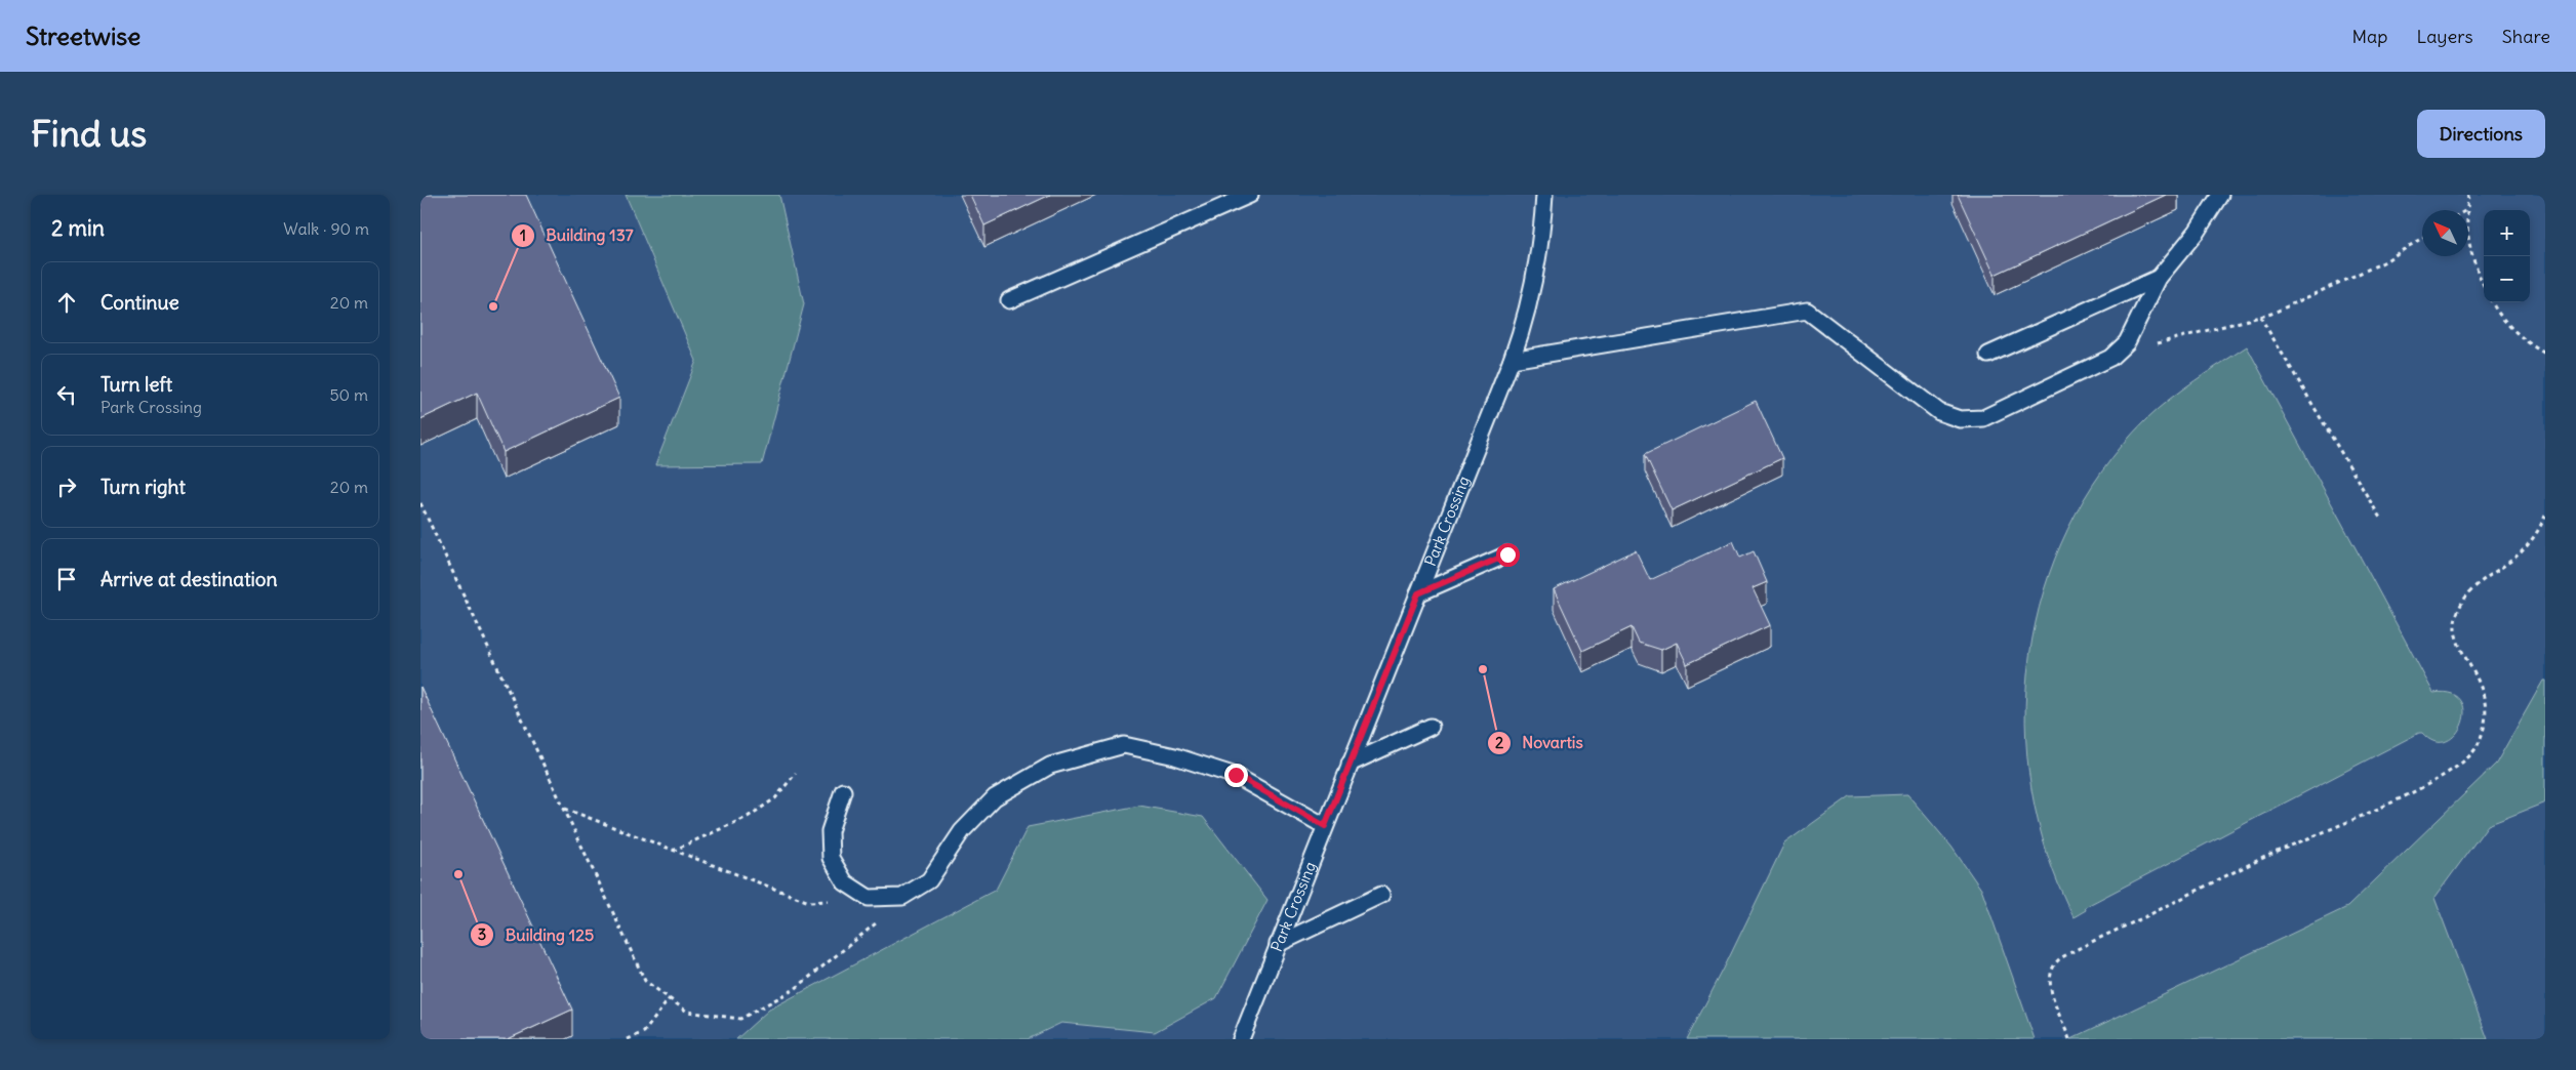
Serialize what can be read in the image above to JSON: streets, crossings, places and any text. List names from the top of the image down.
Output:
{
  "streets": {
    "lane": ["Park Crossing"]
  },
  "places": ["Building 137", "Novartis", "Building 125"],
  "north": "top left",
  "page": {
    "header": "Streetwise",
    "nav": ["Map", "Layers", "Share"],
    "buttons": "Directions",
    "title": "Find us",
    "heading": ["2 min", "Walk · 90 m"],
    "map_buttons": ["+", "−"],
    "list": [
      ["Continue", "20 m"],
      ["Turn left", "Park Crossing", "50 m"],
      ["Turn right", "20 m"],
      "Arrive at destination"
    ]
  }
}
